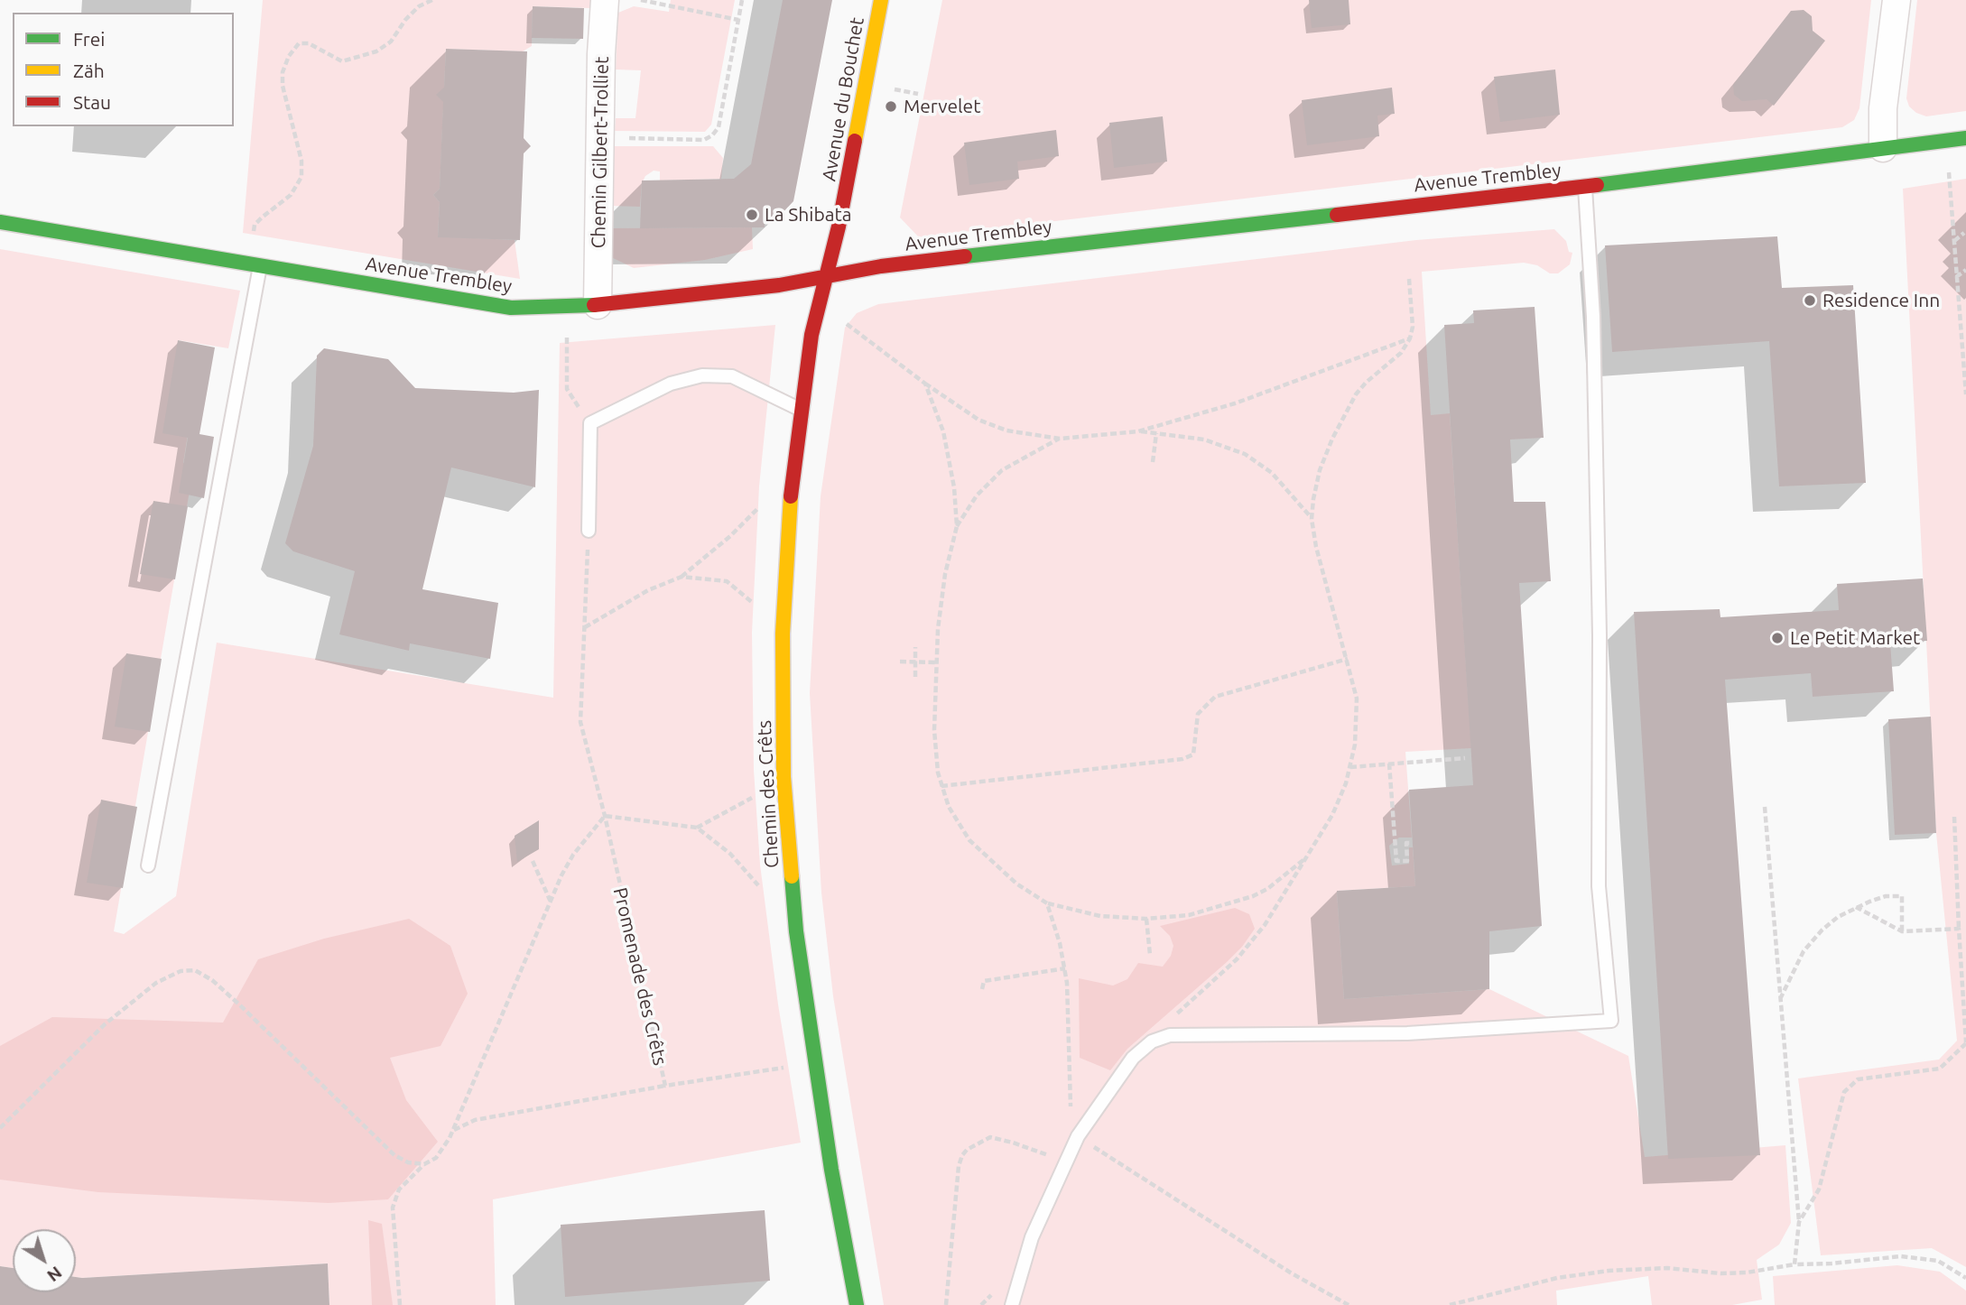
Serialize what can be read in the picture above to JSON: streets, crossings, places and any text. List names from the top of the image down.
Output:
{
  "streets": {
    "street": [
      "Avenue du Bouchet",
      "Chemin Gilbert-Trolliet",
      "Avenue Trembley",
      "Chemin des Crêts"
    ],
    "path": ["Promenade des Crêts"]
  },
  "crossings": [
    ["Avenue du Bouchet", "Avenue Trembley"],
    ["Avenue du Bouchet", "Chemin des Crêts"],
    ["Chemin Gilbert-Trolliet", "Avenue Trembley"],
    ["Avenue Trembley", "Chemin des Crêts"]
  ],
  "places": [
    "Mervelet",
    "La Shibata",
    "Residence Inn",
    "Le Petit Market"
  ],
  "legend": ["Frei", "Zäh", "Stau"],
  "north": "bottom right"
}
